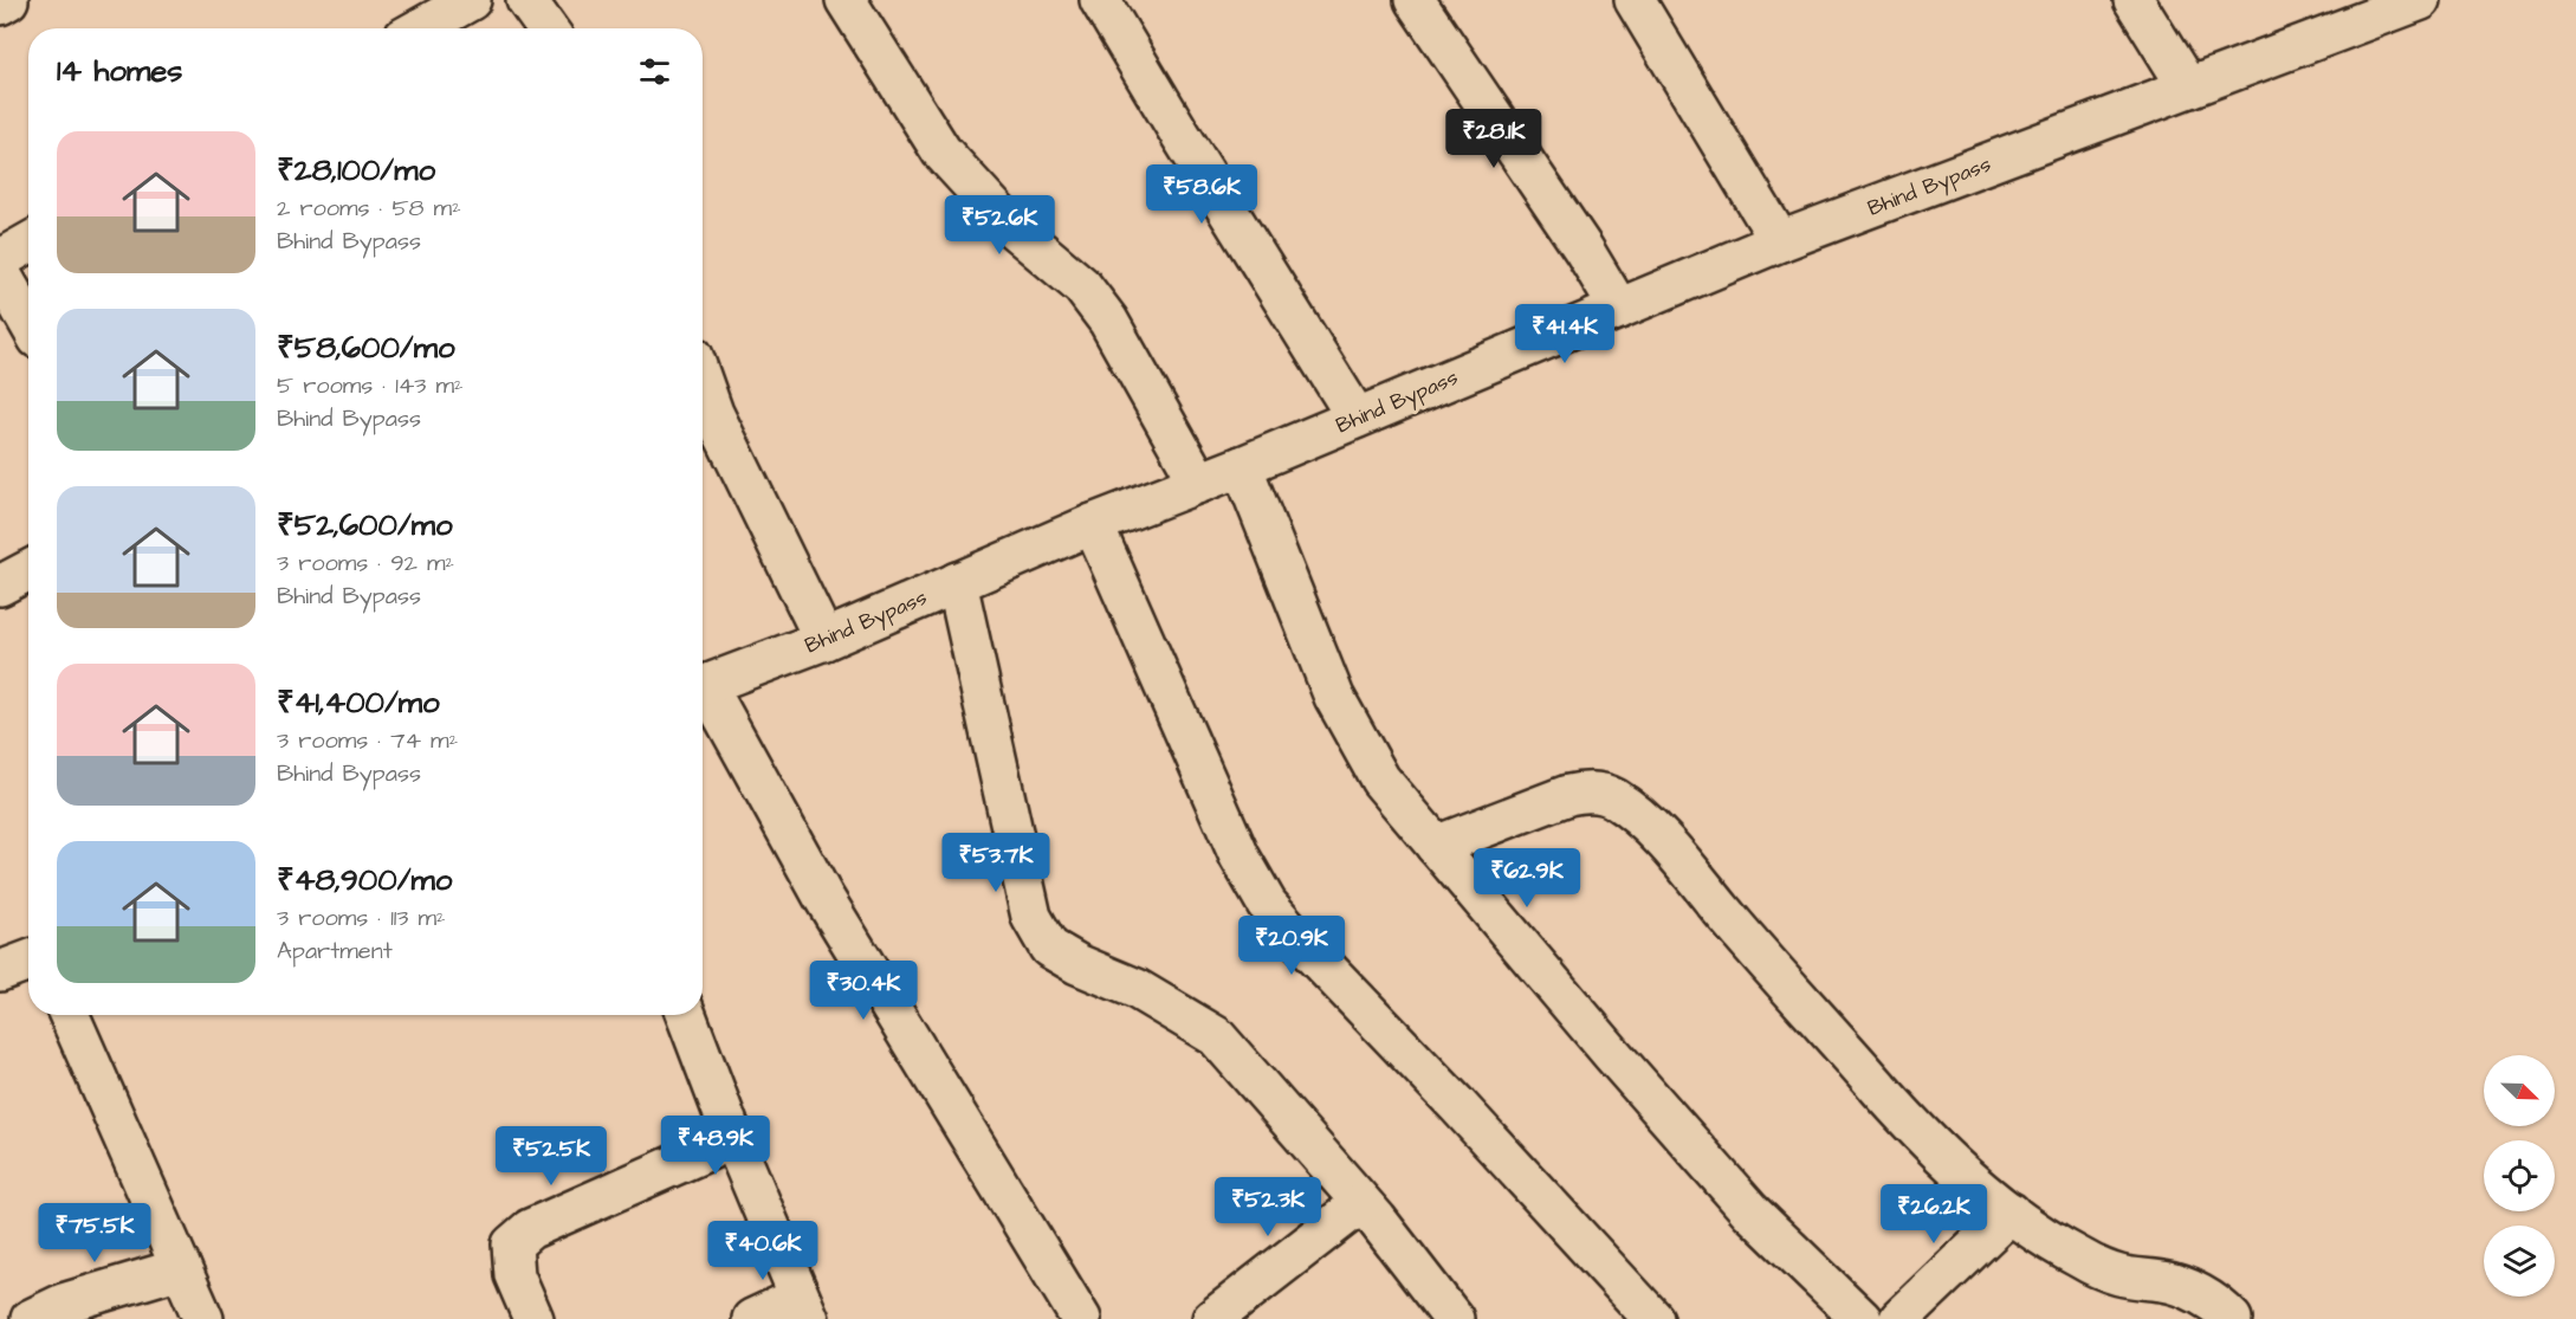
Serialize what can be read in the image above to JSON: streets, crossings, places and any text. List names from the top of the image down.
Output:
{
  "streets": {
    "street": ["Bhind Bypass"]
  },
  "north": "bottom right",
  "page": {
    "heading": "14 homes",
    "price": [
      "₹28.1K",
      "₹58.6K",
      "₹52.6K",
      "₹41.4K",
      "₹53.7K",
      "₹62.9K",
      "₹20.9K",
      "₹30.4K",
      "₹48.9K",
      "₹52.5K",
      "₹52.3K",
      "₹26.2K",
      "₹75.5K",
      "₹40.6K"
    ],
    "list": [
      {
        "name": "₹28,100/mo",
        "note": "2 rooms · 58 m² · Bhind Bypass"
      },
      {
        "name": "₹58,600/mo",
        "note": "5 rooms · 143 m² · Bhind Bypass"
      },
      {
        "name": "₹52,600/mo",
        "note": "3 rooms · 92 m² · Bhind Bypass"
      },
      {
        "name": "₹41,400/mo",
        "note": "3 rooms · 74 m² · Bhind Bypass"
      },
      {
        "name": "₹48,900/mo",
        "note": "3 rooms · 113 m² · Apartment"
      }
    ]
  }
}
